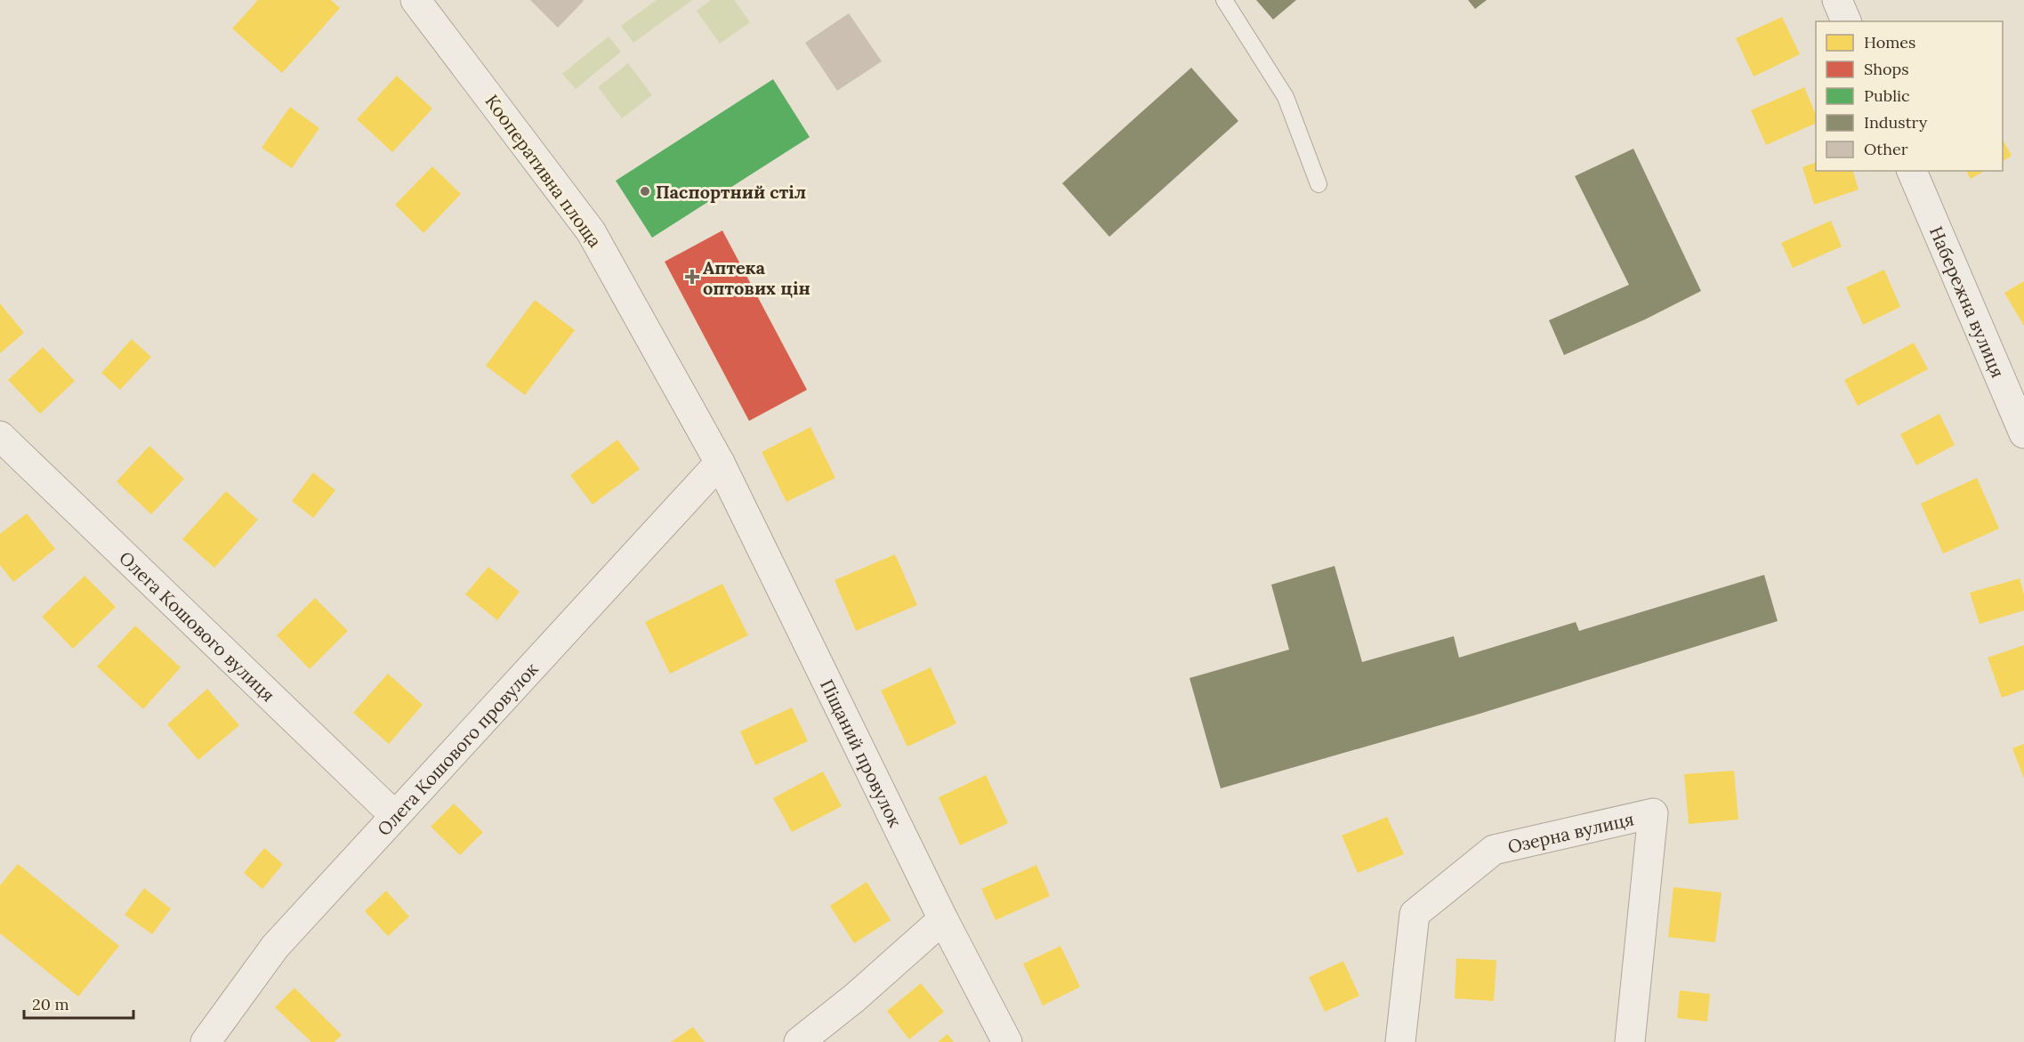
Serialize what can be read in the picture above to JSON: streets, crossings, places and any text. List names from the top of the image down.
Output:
{
  "streets": {
    "street": [
      "Кооперативна площа",
      "Набережна вулиця",
      "Олега Кошового вулиця",
      "Олега Кошового провулок",
      "Піщаний провулок",
      "Озерна вулиця"
    ]
  },
  "crossings": [
    ["Кооперативна площа", "Олега Кошового провулок"],
    ["Кооперативна площа", "Піщаний провулок"],
    ["Олега Кошового вулиця", "Олега Кошового провулок"],
    ["Олега Кошового провулок", "Піщаний провулок"]
  ],
  "places": {
    "other": ["Паспортний стіл"],
    "health": ["Аптека оптових цін"]
  },
  "legend": [
    "Homes",
    "Shops",
    "Public",
    "Industry",
    "Other"
  ],
  "scale_bar": "20 m"
}
